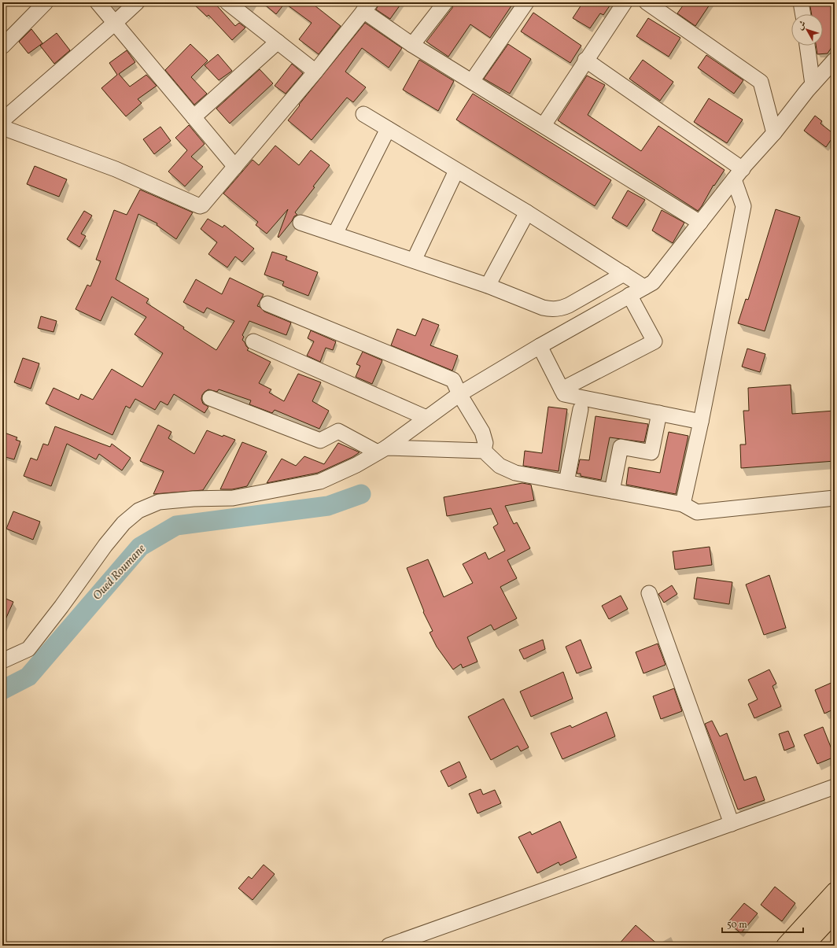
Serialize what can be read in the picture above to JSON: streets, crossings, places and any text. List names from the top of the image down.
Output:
{
  "water": ["Oued Roumane"],
  "scale_bar": "50 m",
  "north": "top left"
}
